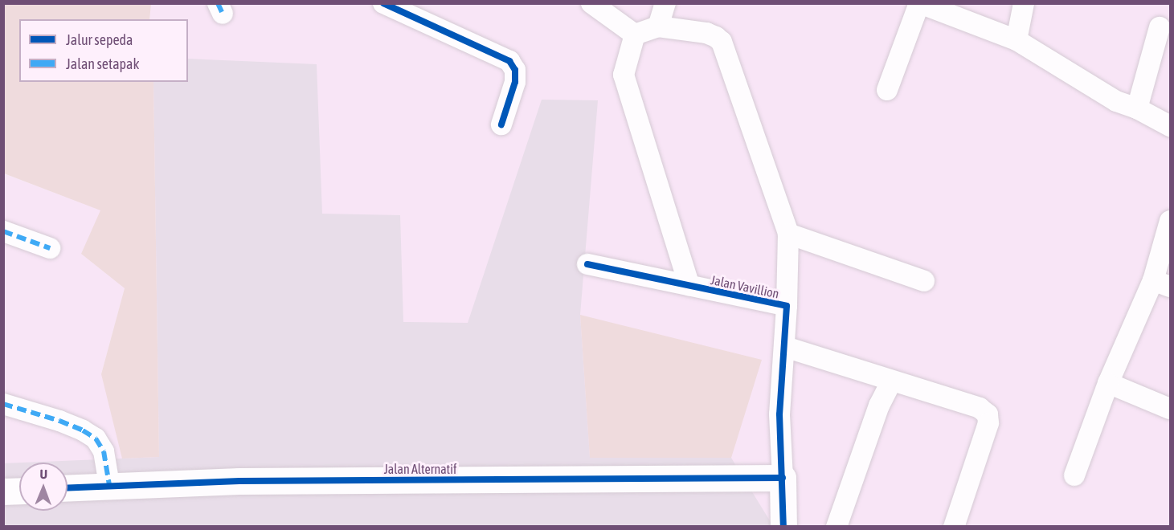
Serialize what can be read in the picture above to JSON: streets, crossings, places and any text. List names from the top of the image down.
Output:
{
  "streets": {
    "street": ["Jalan Vavillion", "Jalan Alternatif"]
  },
  "crossings": [
    ["Jalan Vavillion", "Jalan Alternatif"]
  ],
  "legend": ["Jalur sepeda", "Jalan setapak"],
  "north": "top"
}
